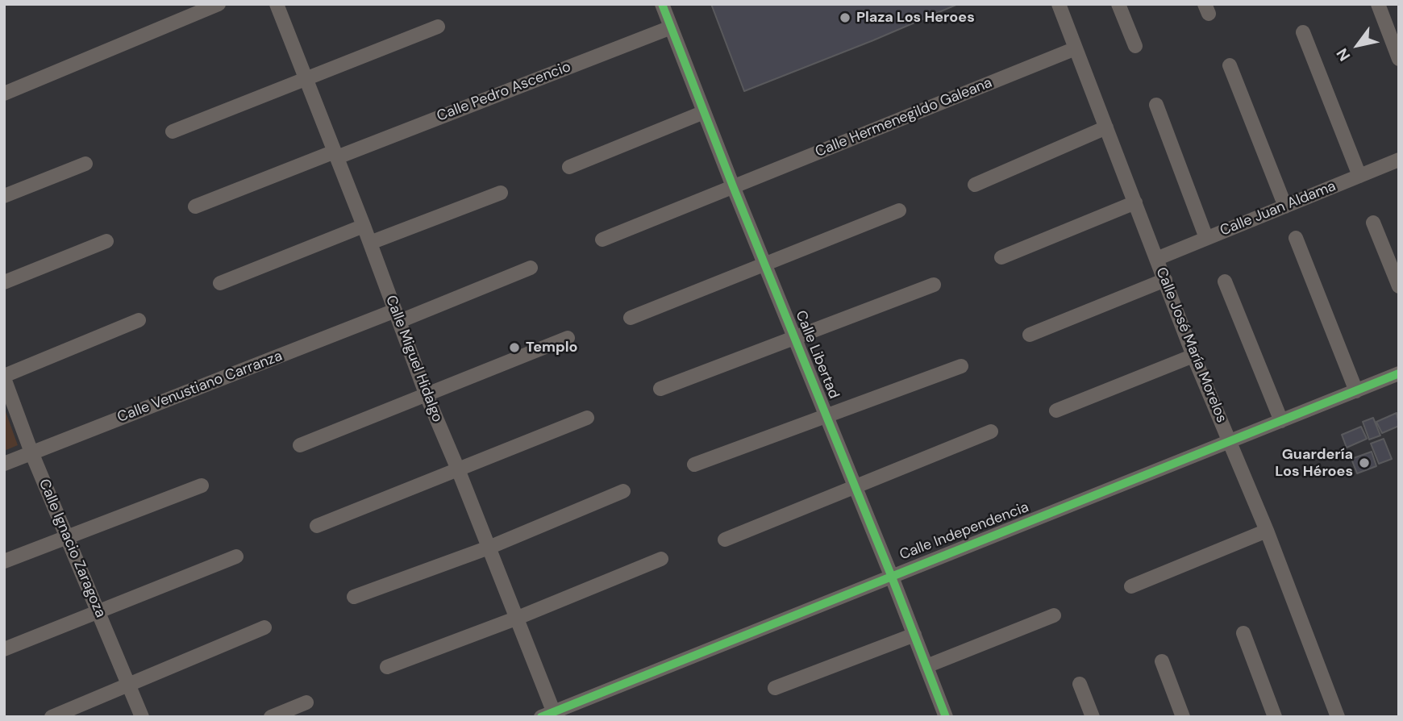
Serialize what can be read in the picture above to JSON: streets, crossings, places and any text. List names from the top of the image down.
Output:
{
  "streets": {
    "street": [
      "Calle Pedro Ascencio",
      "Calle Hermenegildo Galeana",
      "Calle Juan Aldama",
      "Calle José María Morelos",
      "Calle Libertad",
      "Calle Miguel Hidalgo",
      "Calle Venustiano Carranza",
      "Calle Independencia",
      "Calle Ignacio Zaragoza"
    ]
  },
  "crossings": [
    ["Calle Pedro Ascencio", "Calle Libertad"],
    ["Calle Pedro Ascencio", "Calle Miguel Hidalgo"],
    ["Calle Hermenegildo Galeana", "Calle José María Morelos"],
    ["Calle Hermenegildo Galeana", "Calle Libertad"],
    ["Calle Juan Aldama", "Calle José María Morelos"],
    ["Calle José María Morelos", "Calle Independencia"],
    ["Calle Libertad", "Calle Independencia"],
    ["Calle Miguel Hidalgo", "Calle Venustiano Carranza"],
    ["Calle Miguel Hidalgo", "Calle Independencia"],
    ["Calle Venustiano Carranza", "Calle Ignacio Zaragoza"]
  ],
  "places": ["Plaza Los Heroes", "Templo", "Guardería Los Héroes"],
  "north": "bottom left"
}
